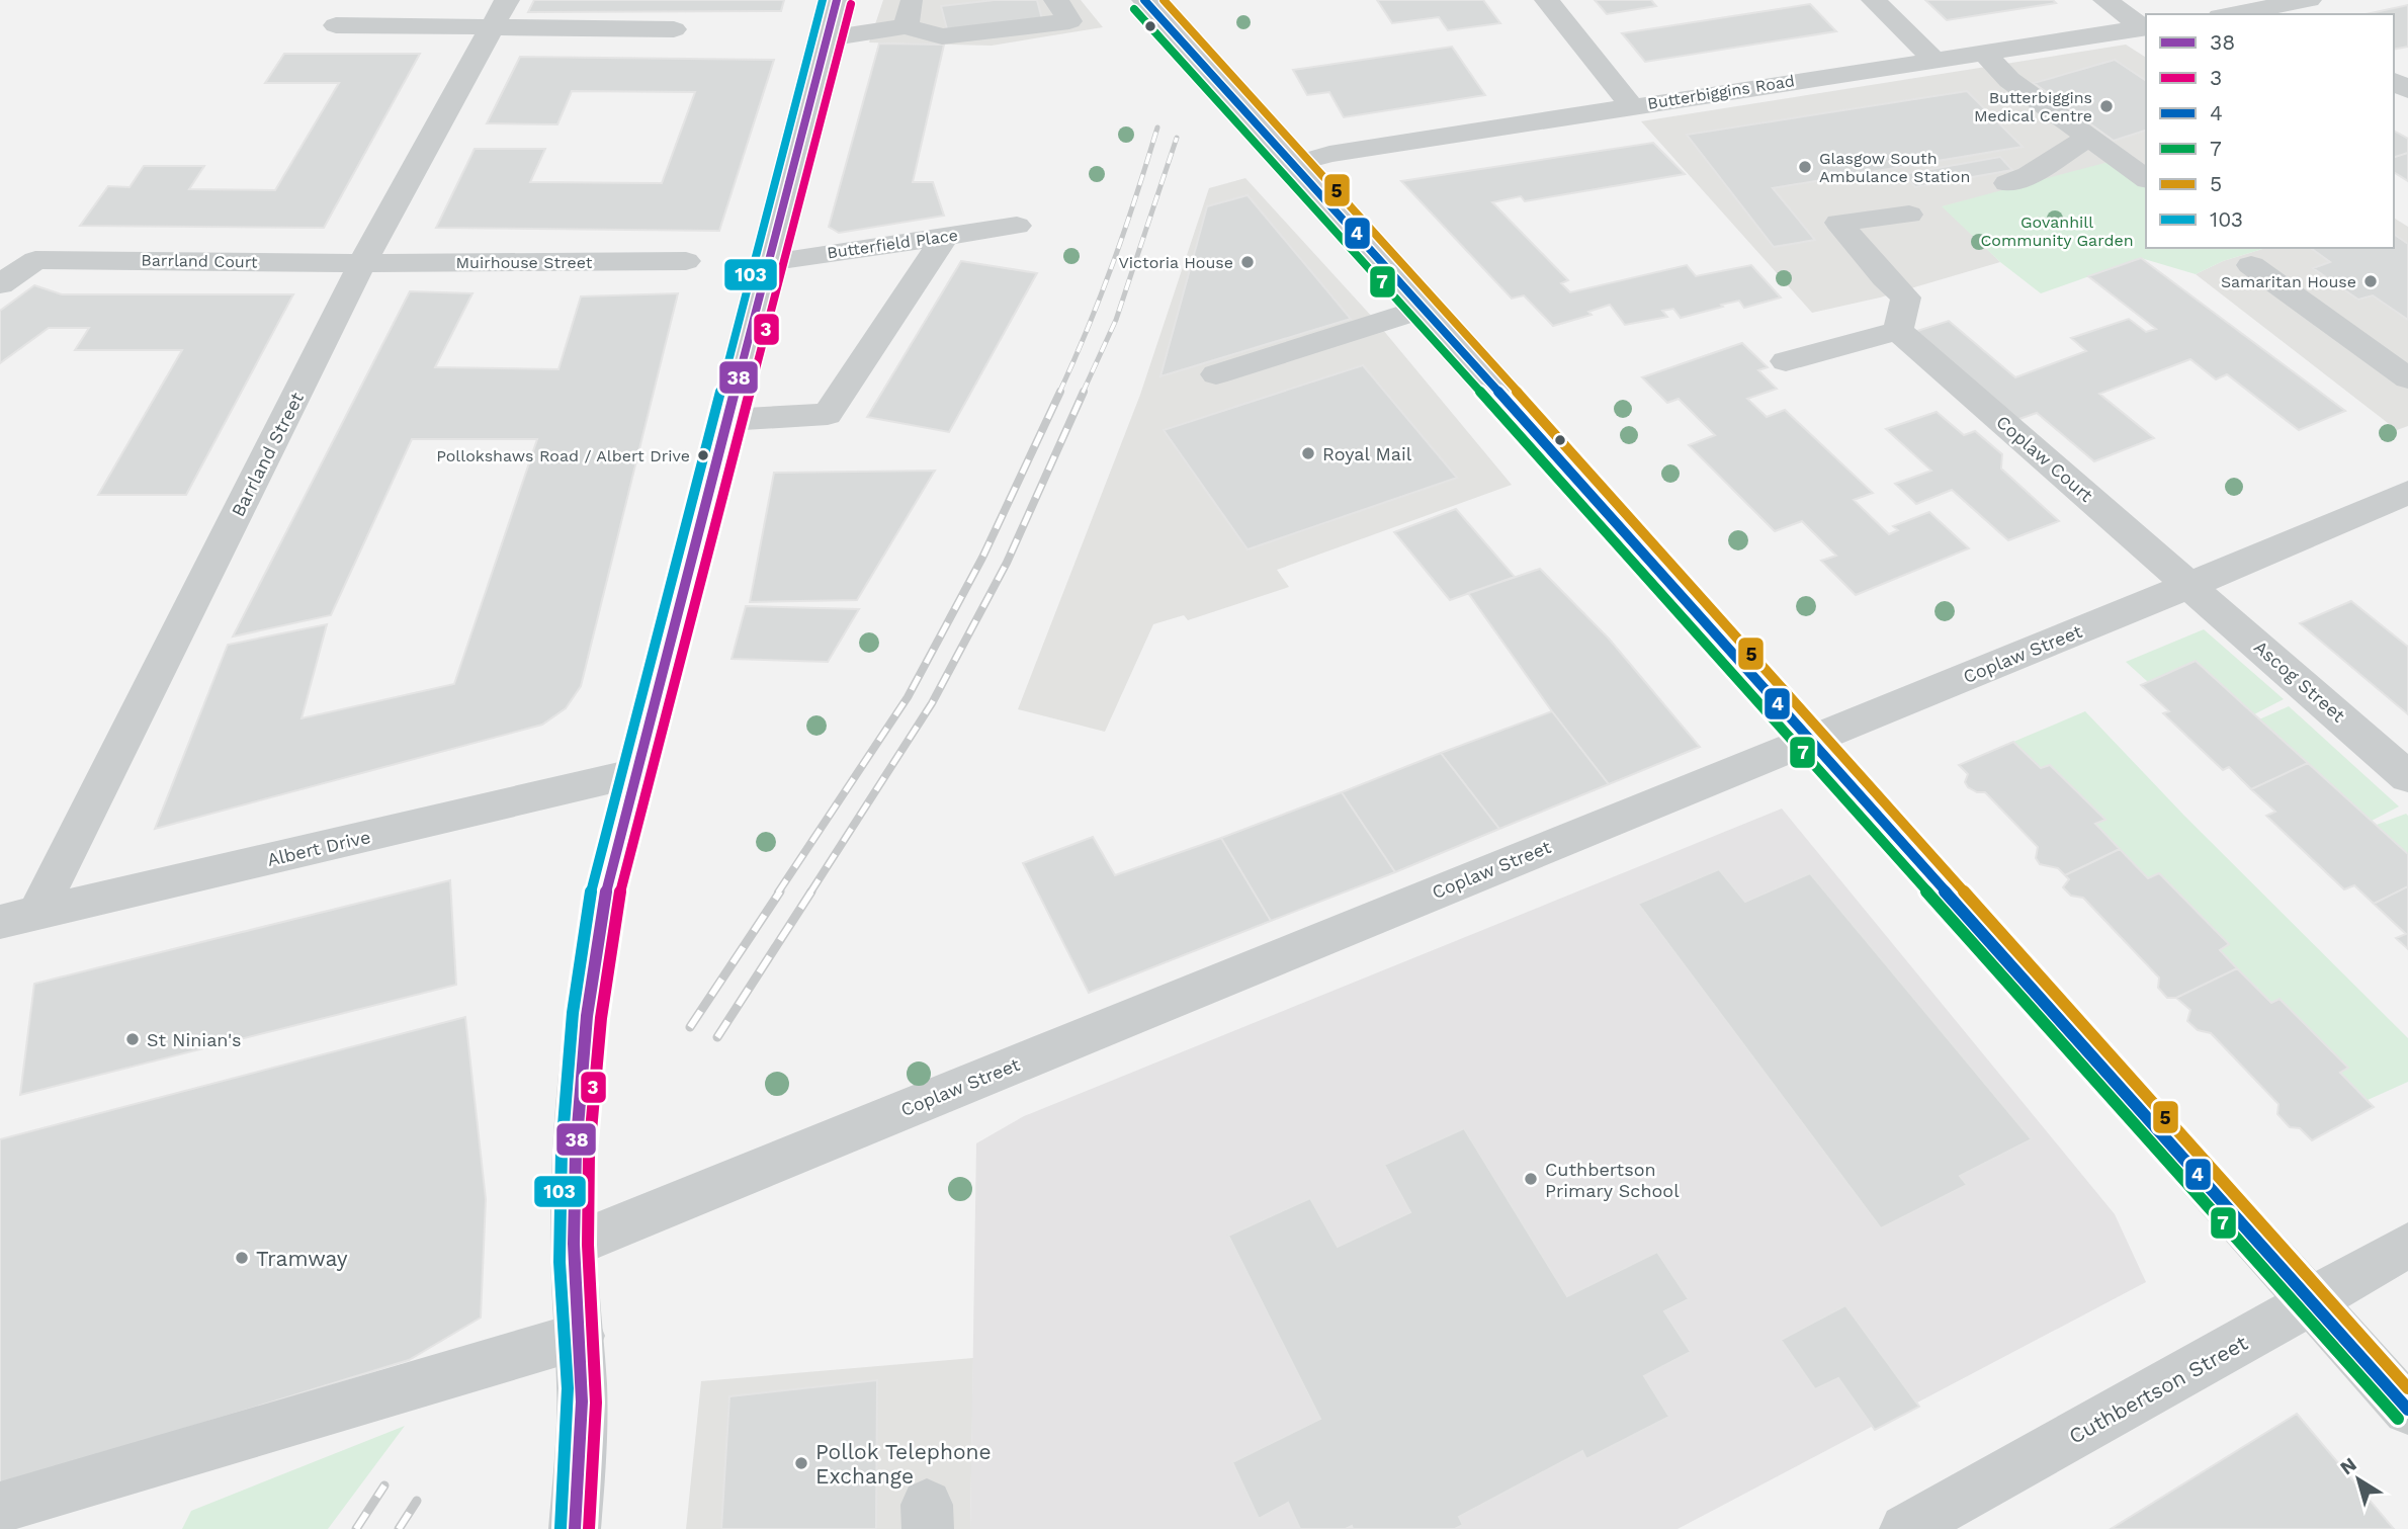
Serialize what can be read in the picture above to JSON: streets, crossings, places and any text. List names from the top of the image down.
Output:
{
  "streets": {
    "street": [
      "Butterbiggins Road",
      "Butterfield Place",
      "Barrland Court",
      "Muirhouse Street",
      "Barrland Street",
      "Coplaw Court",
      "Coplaw Street",
      "Ascog Street",
      "Albert Drive",
      "Cuthbertson Street"
    ]
  },
  "crossings": [
    ["Barrland Court", "Muirhouse Street"],
    ["Barrland Court", "Barrland Street"],
    ["Muirhouse Street", "Barrland Street"],
    ["Barrland Street", "Albert Drive"],
    ["Coplaw Court", "Coplaw Street"],
    ["Coplaw Court", "Ascog Street"],
    ["Coplaw Street", "Ascog Street"]
  ],
  "parks": ["Govanhill Community Garden"],
  "places": [
    "Butterbiggins Medical Centre",
    "Glasgow South Ambulance Station",
    "Victoria House",
    "Samaritan House",
    "Royal Mail",
    "Pollokshaws Road / Albert Drive",
    "St Ninian's",
    "Cuthbertson Primary School",
    "Tramway",
    "Pollok Telephone Exchange"
  ],
  "lines": [
    "transit line 38",
    "transit line 4",
    "transit line 5",
    "transit line 103",
    "transit line 3",
    "transit line 7"
  ],
  "legend": [
    "38",
    "3",
    "4",
    "7",
    "5",
    "103"
  ],
  "north": "top left"
}
